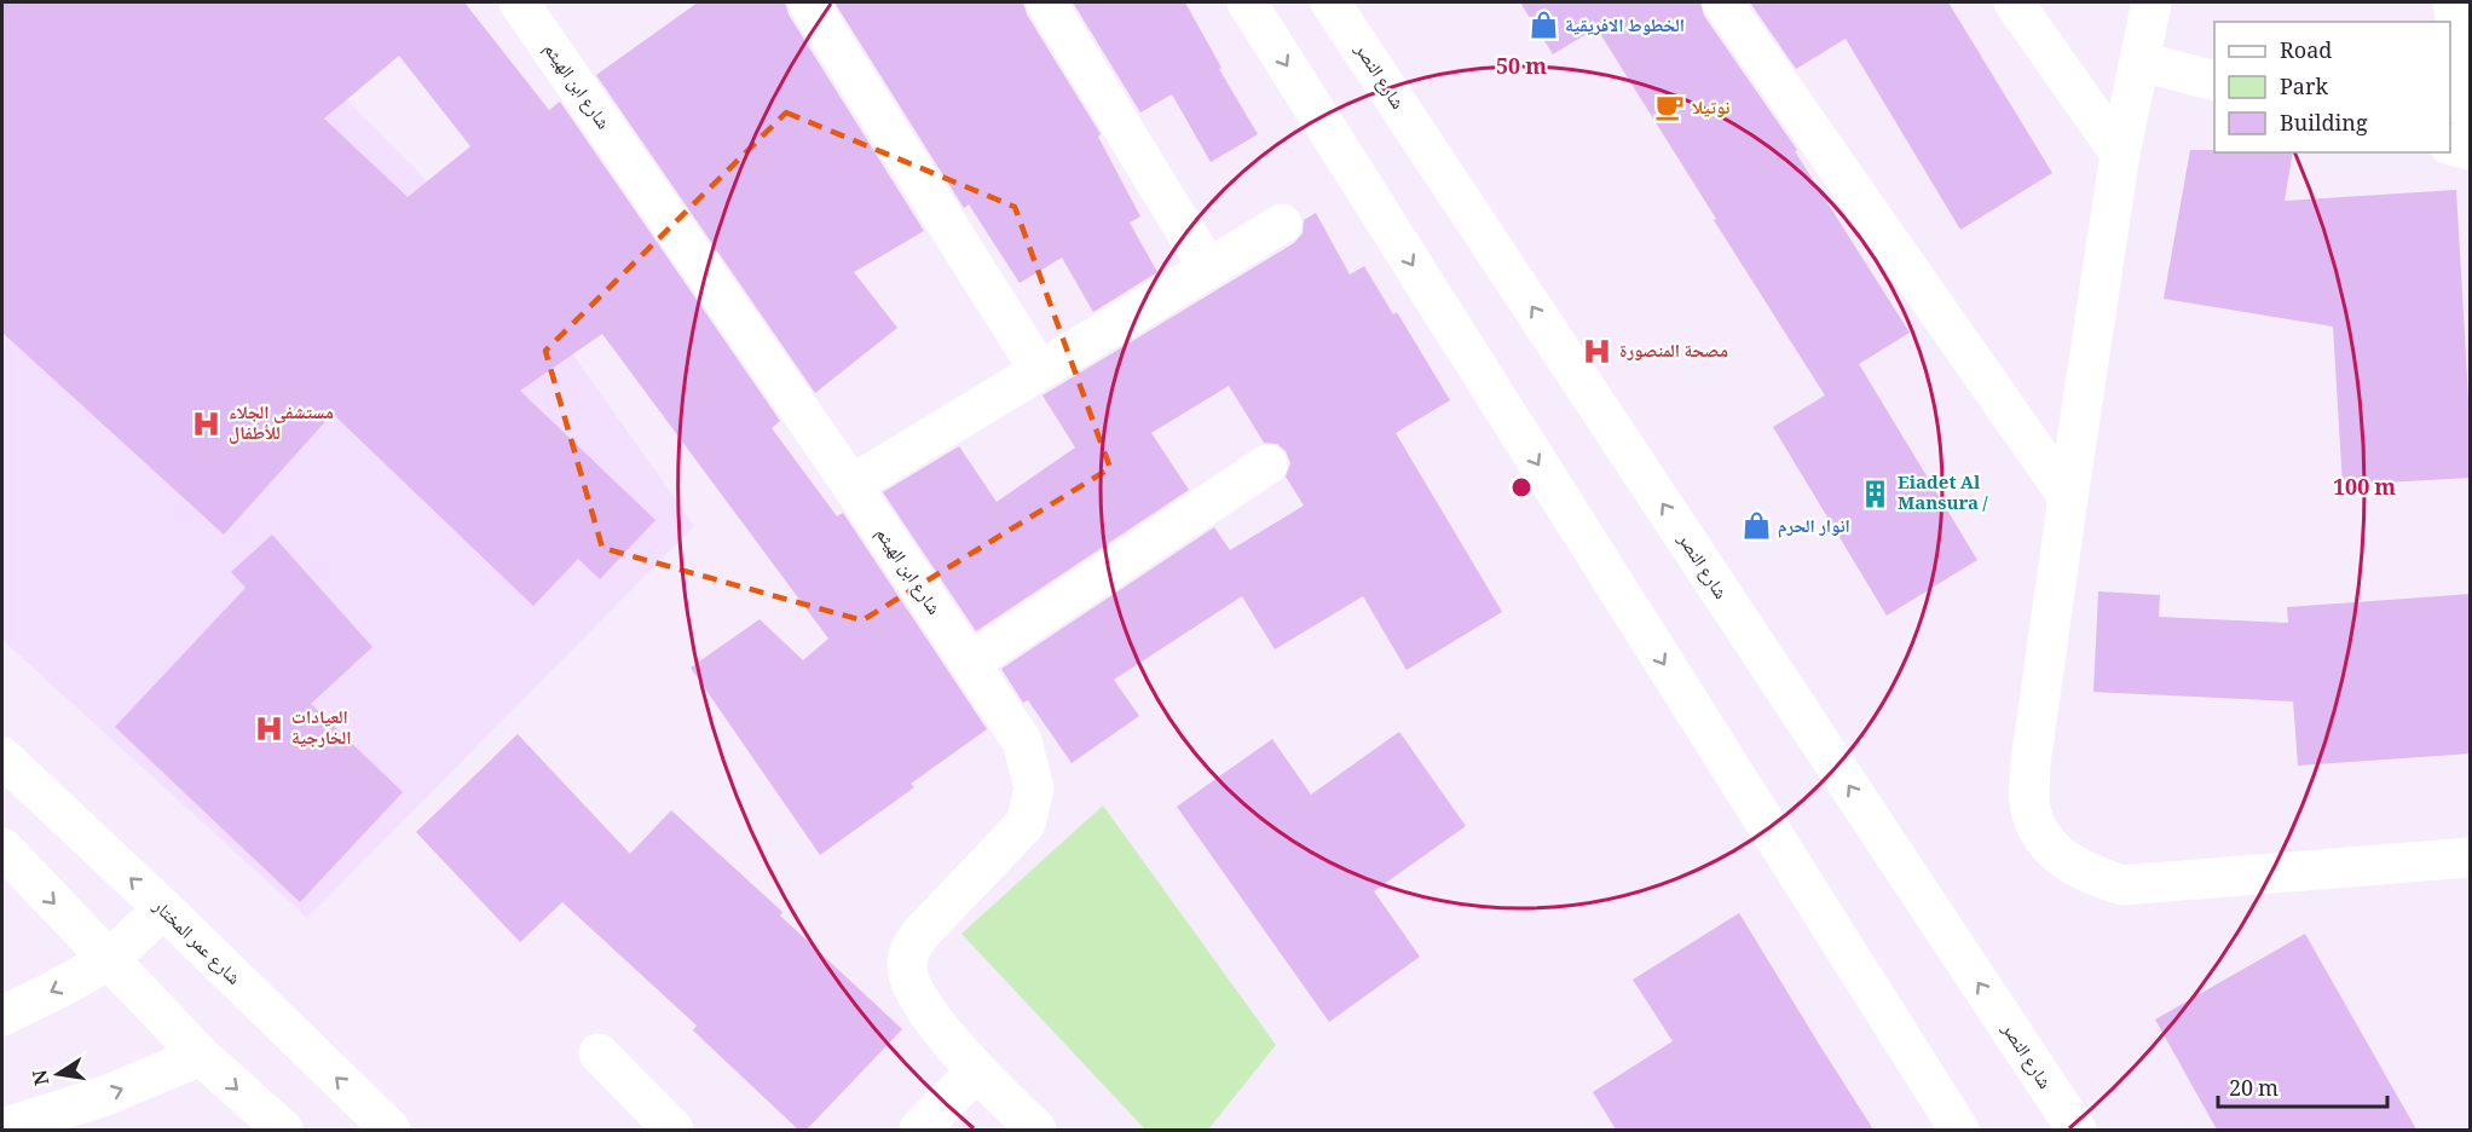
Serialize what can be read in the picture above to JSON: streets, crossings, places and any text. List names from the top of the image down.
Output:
{
  "streets": {
    "main road": ["شارع النصر", "شارع ابن الهيثم", "شارع عمر المختار"]
  },
  "places": {
    "shop": ["الخطوط الافريقية", "انوار الحرم"],
    "cafe": ["نوتيلا"],
    "hospital": ["مصحة المنصورة", "مستشفى الجلاء للأطفال", "العيادات الخارجية"],
    "building": ["Eiadet Al Mansura /"]
  },
  "legend": ["Road", "Park", "Building"],
  "scale_bar": "20 m",
  "north": "left",
  "rings": ["50 m", "100 m"]
}
